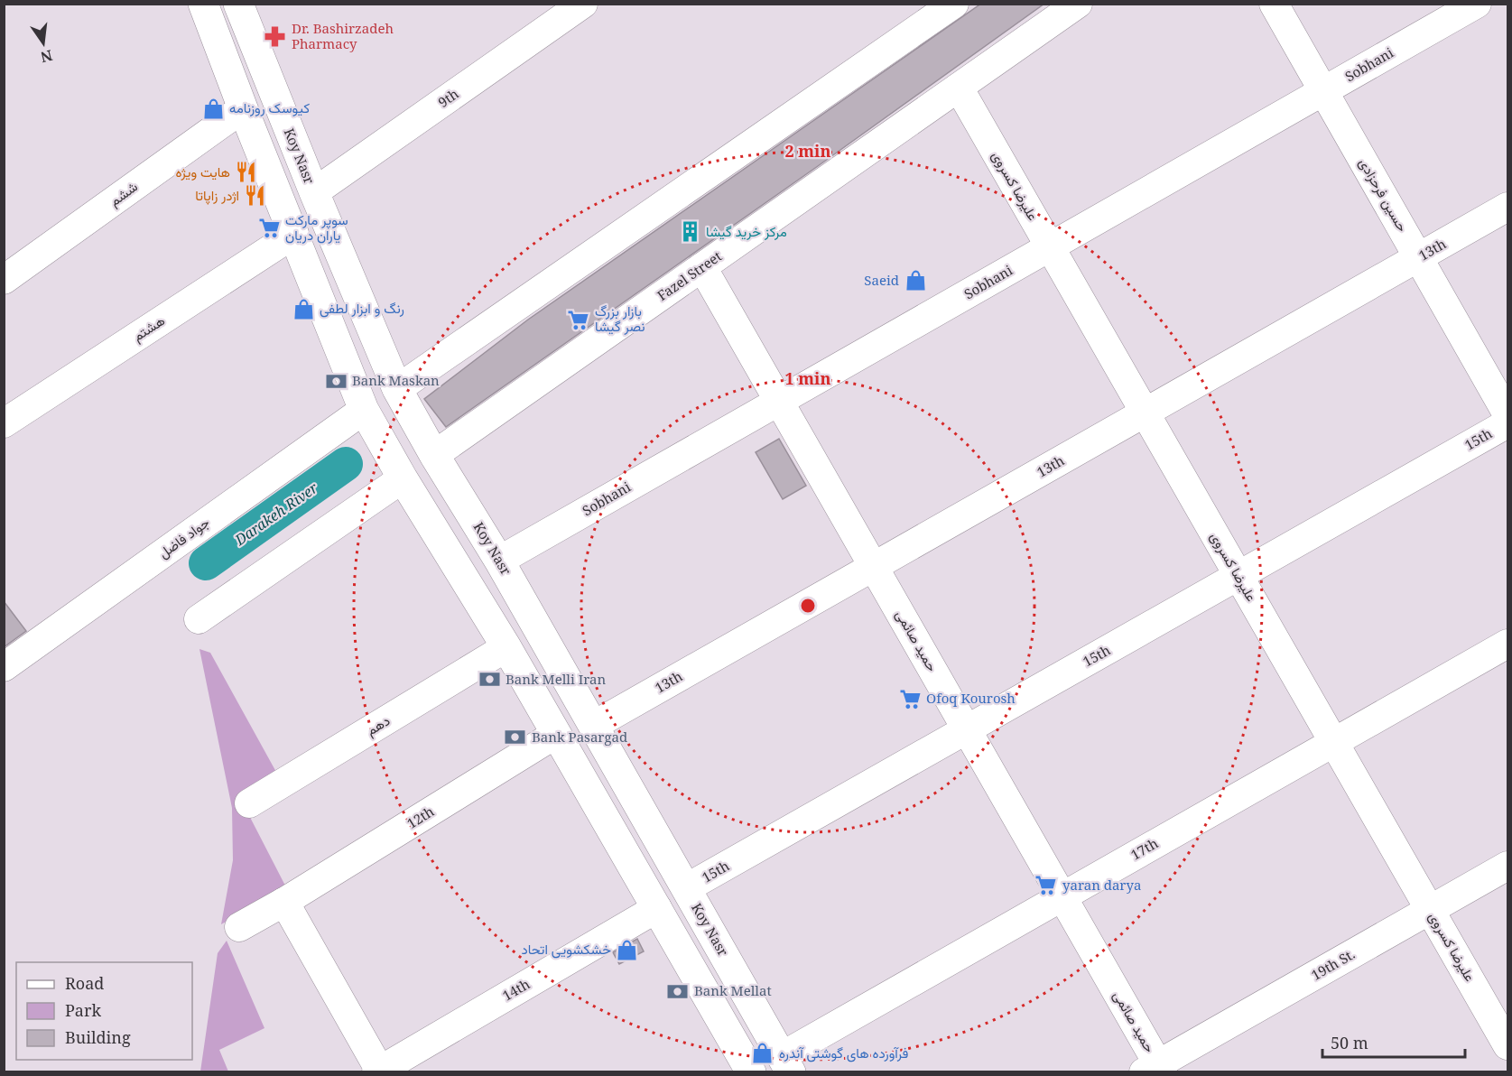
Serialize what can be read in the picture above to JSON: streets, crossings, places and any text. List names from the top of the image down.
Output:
{
  "streets": {
    "main road": ["Koy Nasr"],
    "street": [
      "Sobhani",
      "9th",
      "علیرضا کسروی",
      "ششم",
      "حسین فرحزادی",
      "13th",
      "Fazel Street",
      "هشتم",
      "15th",
      "جواد فاضل",
      "حمید صائمی",
      "دهم",
      "12th",
      "17th",
      "19th St.",
      "14th"
    ]
  },
  "crossings": [
    ["Sobhani", "Koy Nasr"],
    ["Sobhani", "علیرضا کسروی"],
    ["Sobhani", "حسین فرحزادی"],
    ["Sobhani", "حمید صائمی"],
    ["9th", "Koy Nasr"],
    ["Koy Nasr", "13th"],
    ["Koy Nasr", "Fazel Street"],
    ["Koy Nasr", "15th"],
    ["Koy Nasr", "17th"],
    ["علیرضا کسروی", "13th"],
    ["علیرضا کسروی", "Fazel Street"],
    ["علیرضا کسروی", "15th"],
    ["علیرضا کسروی", "17th"],
    ["علیرضا کسروی", "19th St."],
    ["حسین فرحزادی", "13th"],
    ["13th", "حمید صائمی"],
    ["Fazel Street", "حمید صائمی"],
    ["15th", "حمید صائمی"],
    ["حمید صائمی", "17th"],
    ["حمید صائمی", "19th St."]
  ],
  "water": ["Darakeh River"],
  "places": {
    "pharmacy": ["Dr. Bashirzadeh Pharmacy"],
    "shop": [
      "کیوسک روزنامه",
      "Saeid",
      "رنگ و ابزار لطفی",
      "خشکشویی اتحاد",
      "فرآورده های گوشتی آندره"
    ],
    "restaurant": ["هایت ویژه", "اژدر زاپاتا"],
    "supermarket": [
      "سوپر مارکت یاران دریان",
      "بازار بزرگ نصر گیشا",
      "Ofoq Kourosh",
      "yaran darya"
    ],
    "building": ["مرکز خرید گیشا"],
    "bank": [
      "Bank Maskan",
      "Bank Melli Iran",
      "Bank Pasargad",
      "Bank Mellat"
    ]
  },
  "legend": ["Road", "Park", "Building"],
  "scale_bar": "50 m",
  "north": "bottom",
  "rings": ["2 min", "1 min"]
}
